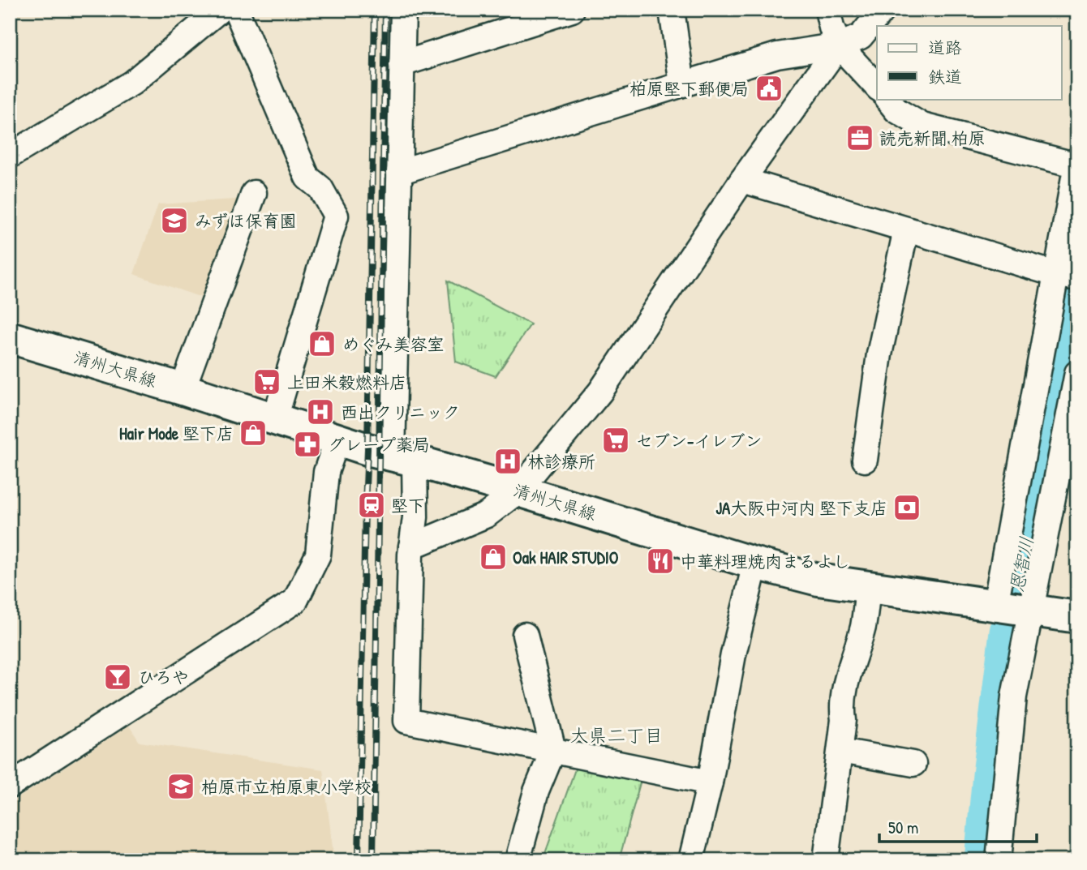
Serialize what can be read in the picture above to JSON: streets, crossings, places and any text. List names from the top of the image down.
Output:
{
  "streets": {
    "main road": ["清州大県線"]
  },
  "districts": ["大県二丁目"],
  "water": ["恩智川"],
  "places": {
    "public building": ["柏原堅下郵便局"],
    "office": ["読売新聞 柏原"],
    "school or university": ["みずほ保育園", "柏原市立柏原東小学校"],
    "shop": ["めぐみ美容室", "Hair Mode 堅下店", "Oak HAIR STUDIO"],
    "supermarket": ["上田米穀燃料店", "セブン-イレブン"],
    "hospital": ["西出クリニック", "林診療所"],
    "pharmacy": ["グレープ薬局"],
    "station": ["堅下"],
    "bank": ["JA大阪中河内 堅下支店"],
    "restaurant": ["中華料理焼肉まるよし"],
    "bar": ["ひろや"]
  },
  "legend": ["道路", "鉄道"],
  "scale_bar": "50 m"
}
